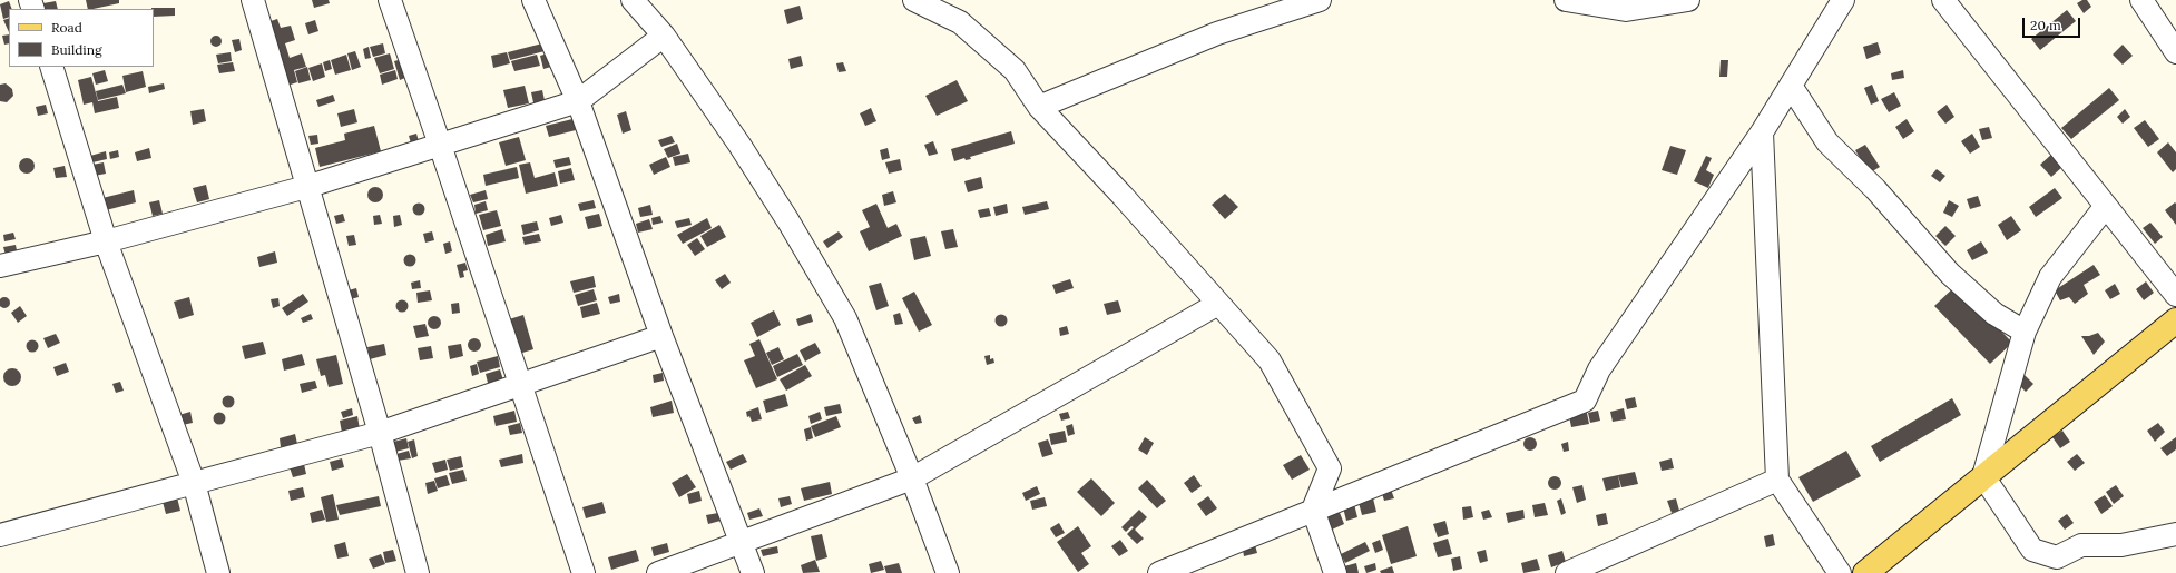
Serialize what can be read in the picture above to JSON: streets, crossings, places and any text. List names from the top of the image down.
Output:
{
  "legend": ["Road", "Building"],
  "scale_bar": "20 m"
}
